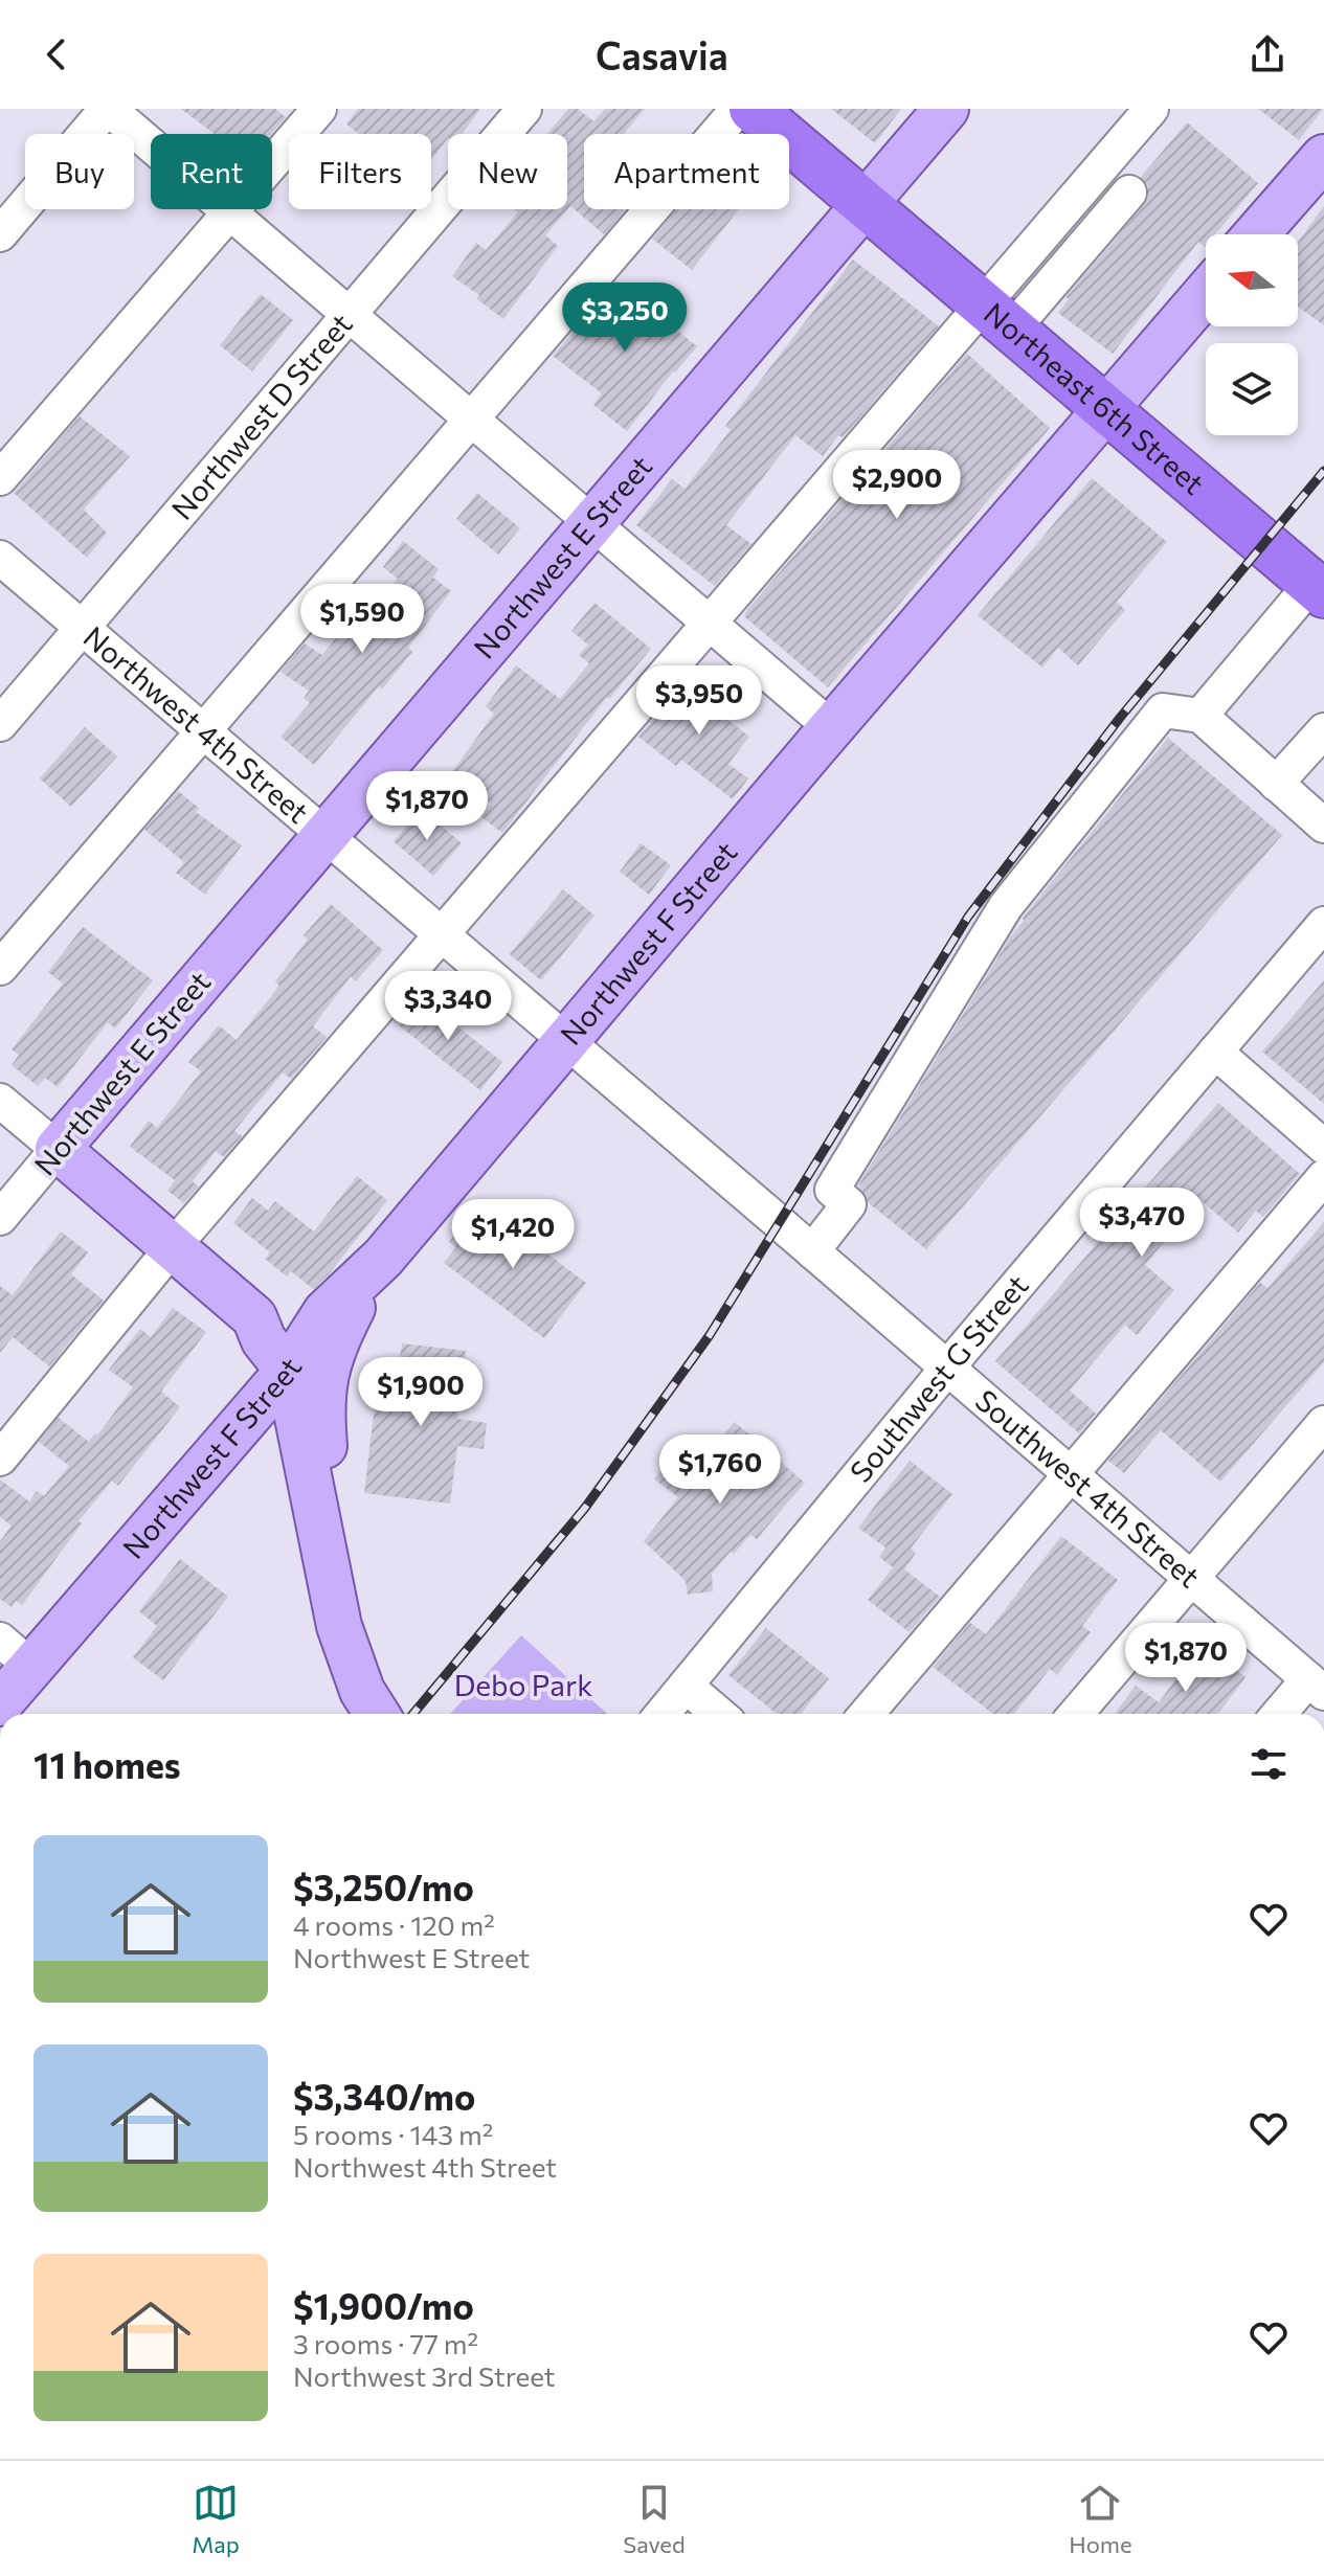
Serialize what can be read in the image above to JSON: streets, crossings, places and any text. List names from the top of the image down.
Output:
{
  "streets": {
    "highway": ["Northeast 6th Street"],
    "main road": ["Northwest E Street", "Northwest F Street"],
    "street": [
      "Northwest D Street",
      "Northwest 4th Street",
      "Southwest G Street",
      "Southwest 4th Street"
    ]
  },
  "crossings": [
    ["Northeast 6th Street", "Northwest E Street"],
    ["Northeast 6th Street", "Northwest F Street"],
    ["Northwest D Street", "Northwest 4th Street"],
    ["Northwest E Street", "Northwest 4th Street"],
    ["Northwest 4th Street", "Northwest F Street"],
    ["Northwest 4th Street", "Southwest 4th Street"],
    ["Southwest G Street", "Southwest 4th Street"]
  ],
  "parks": ["Debo Park"],
  "north": "left",
  "page": {
    "header": "Casavia",
    "chip": [
      "Buy",
      "Rent",
      "Filters",
      "New",
      "Apartment"
    ],
    "price": [
      "$3,250",
      "$2,900",
      "$1,590",
      "$3,950",
      "$1,870",
      "$3,340",
      "$3,470",
      "$1,420",
      "$1,900",
      "$1,760",
      "$1,870"
    ],
    "heading": "11 homes",
    "list": [
      {
        "name": "$3,250/mo",
        "note": "4 rooms · 120 m² · Northwest E Street"
      },
      {
        "name": "$3,340/mo",
        "note": "5 rooms · 143 m² · Northwest 4th Street"
      },
      {
        "name": "$1,900/mo",
        "note": "3 rooms · 77 m² · Northwest 3rd Street"
      }
    ],
    "tabs": ["Map", "Saved", "Home"]
  }
}
